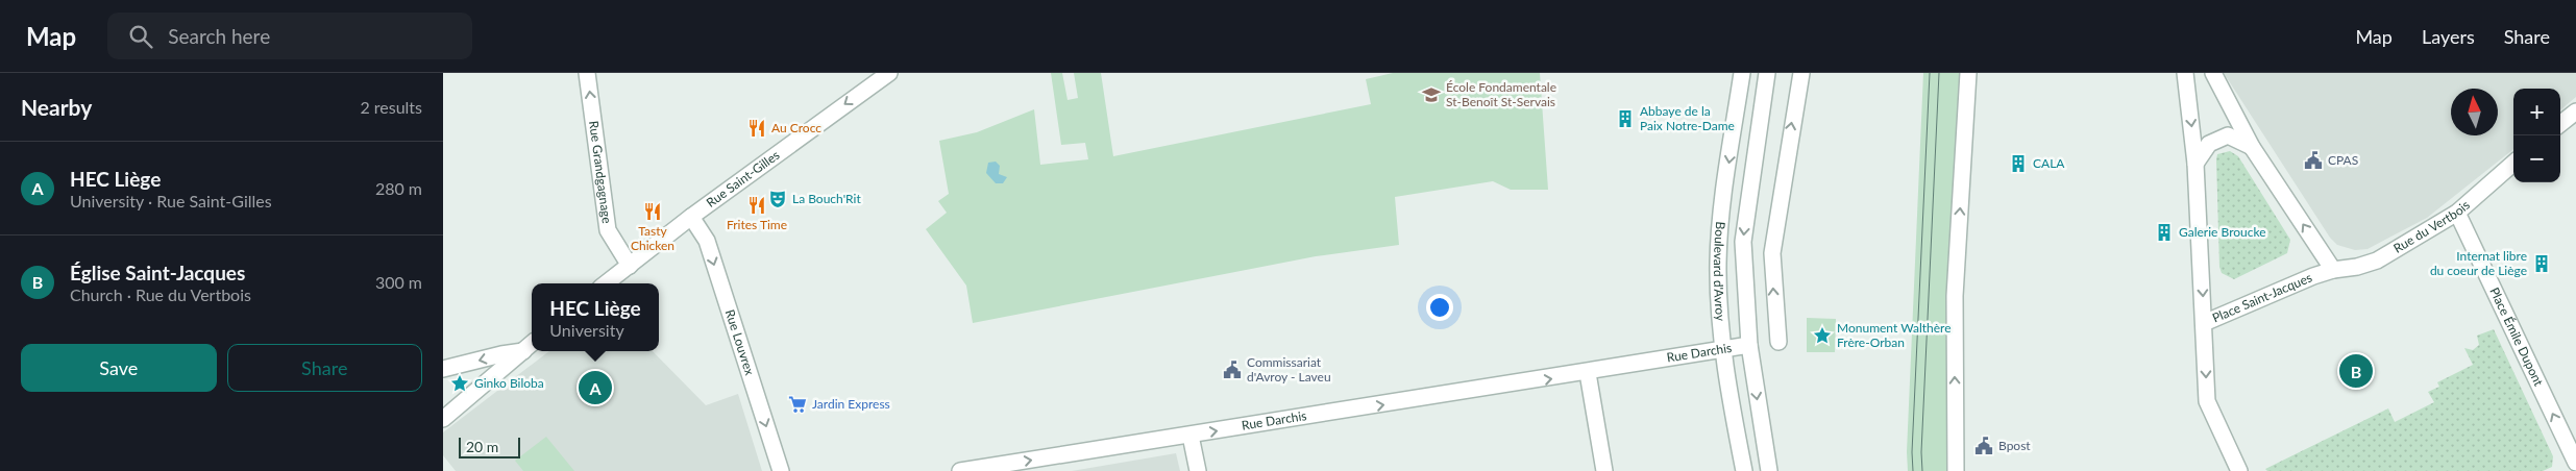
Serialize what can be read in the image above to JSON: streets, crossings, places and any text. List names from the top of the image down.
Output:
{
  "streets": {
    "street": [
      "Rue Grandgagnage",
      "Rue Saint-Gilles",
      "Rue du Vertbois",
      "Boulevard d'Avroy",
      "Place Saint-Jacques",
      "Place Émile Dupont",
      "Rue Louvrex",
      "Rue Darchis"
    ]
  },
  "crossings": [
    ["Rue Grandgagnage", "Rue Saint-Gilles"],
    ["Rue Saint-Gilles", "Rue Louvrex"],
    ["Rue du Vertbois", "Place Saint-Jacques"],
    ["Rue du Vertbois", "Place Émile Dupont"],
    ["Boulevard d'Avroy", "Rue Darchis"]
  ],
  "one_way": [
    "Rue Grandgagnage",
    "Rue Saint-Gilles",
    "Place Émile Dupont",
    "Rue Louvrex",
    "Rue Darchis"
  ],
  "places": {
    "school or university": ["École Fondamentale St-Benoît St-Servais"],
    "building": [
      "Abbaye de la Paix Notre-Dame",
      "CALA",
      "Galerie Broucke",
      "Internat libre du coeur de Liège"
    ],
    "restaurant": ["Au Crocc", "Frites Time", "Tasty Chicken"],
    "public building": ["CPAS", "Commissariat d'Avroy - Laveu", "Bpost"],
    "theatre": ["La Bouch'Rit"],
    "place": ["Monument Walthère Frère-Orban", "Ginko Biloba"],
    "supermarket": ["Jardin Express"]
  },
  "scale_bar": "20 m",
  "north": "top",
  "page": {
    "header": "Map",
    "search": "Search here",
    "nav": ["Map", "Layers", "Share"],
    "heading": ["Nearby", "2 results"],
    "map_buttons": ["+", "−"],
    "list": [
      {
        "mark": "A",
        "name": "HEC Liège",
        "note": "University · Rue Saint-Gilles",
        "value": "280 m"
      },
      {
        "mark": "B",
        "name": "Église Saint-Jacques",
        "note": "Church · Rue du Vertbois",
        "value": "300 m"
      }
    ],
    "popup": ["HEC Liège", "University"],
    "buttons": ["Save", "Share"],
    "pins": ["B", "A"],
    "scale": "20 m"
  }
}
